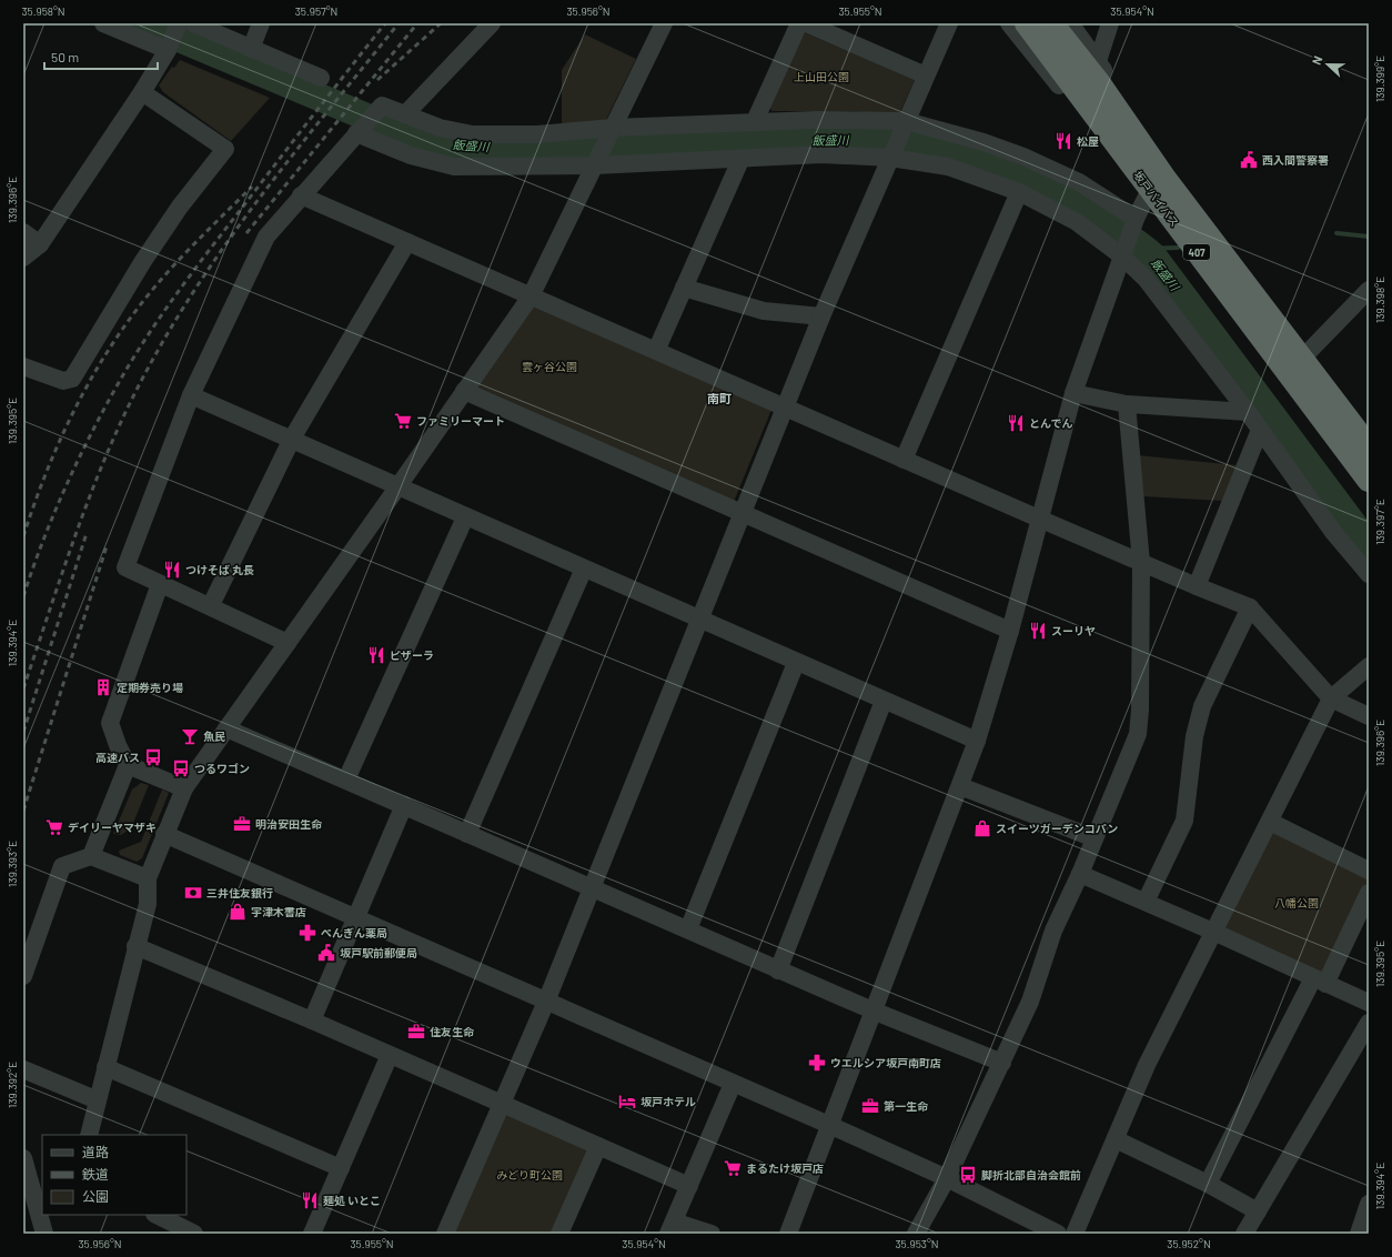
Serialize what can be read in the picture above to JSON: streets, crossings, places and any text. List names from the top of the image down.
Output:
{
  "streets": {
    "highway": ["坂戸バイパス", "407"]
  },
  "districts": ["南町"],
  "water": ["飯盛川"],
  "parks": [
    "上山田公園",
    "雲ヶ谷公園",
    "八幡公園",
    "みどり町公園"
  ],
  "places": {
    "restaurant": [
      "松屋",
      "とんでん",
      "つけそば 丸長",
      "スーリヤ",
      "ピザーラ",
      "麺処 いとこ"
    ],
    "public building": ["西入間警察署", "坂戸駅前郵便局"],
    "supermarket": ["ファミリーマート", "デイリーヤマザキ", "まるたけ坂戸店"],
    "building": ["定期券売り場"],
    "bar": ["魚民"],
    "bus stop": ["高速バス", "つるワゴン", "脚折北部自治会館前"],
    "office": ["明治安田生命", "住友生命", "第一生命"],
    "shop": ["スイーツガーデンコパン", "宇津木書店"],
    "bank": ["三井住友銀行"],
    "pharmacy": ["ぺんぎん薬局", "ウエルシア坂戸南町店"],
    "hotel": ["坂戸ホテル"]
  },
  "legend": ["道路", "鉄道", "公園"],
  "scale_bar": "50 m",
  "north": "left",
  "coordinates": [
    "35.958°N",
    "35.957°N",
    "35.956°N",
    "35.955°N",
    "35.954°N",
    "139.399°E",
    "139.396°E",
    "139.398°E",
    "139.395°E",
    "139.397°E",
    "139.394°E",
    "139.393°E",
    "139.392°E",
    "35.953°N",
    "35.952°N"
  ]
}
